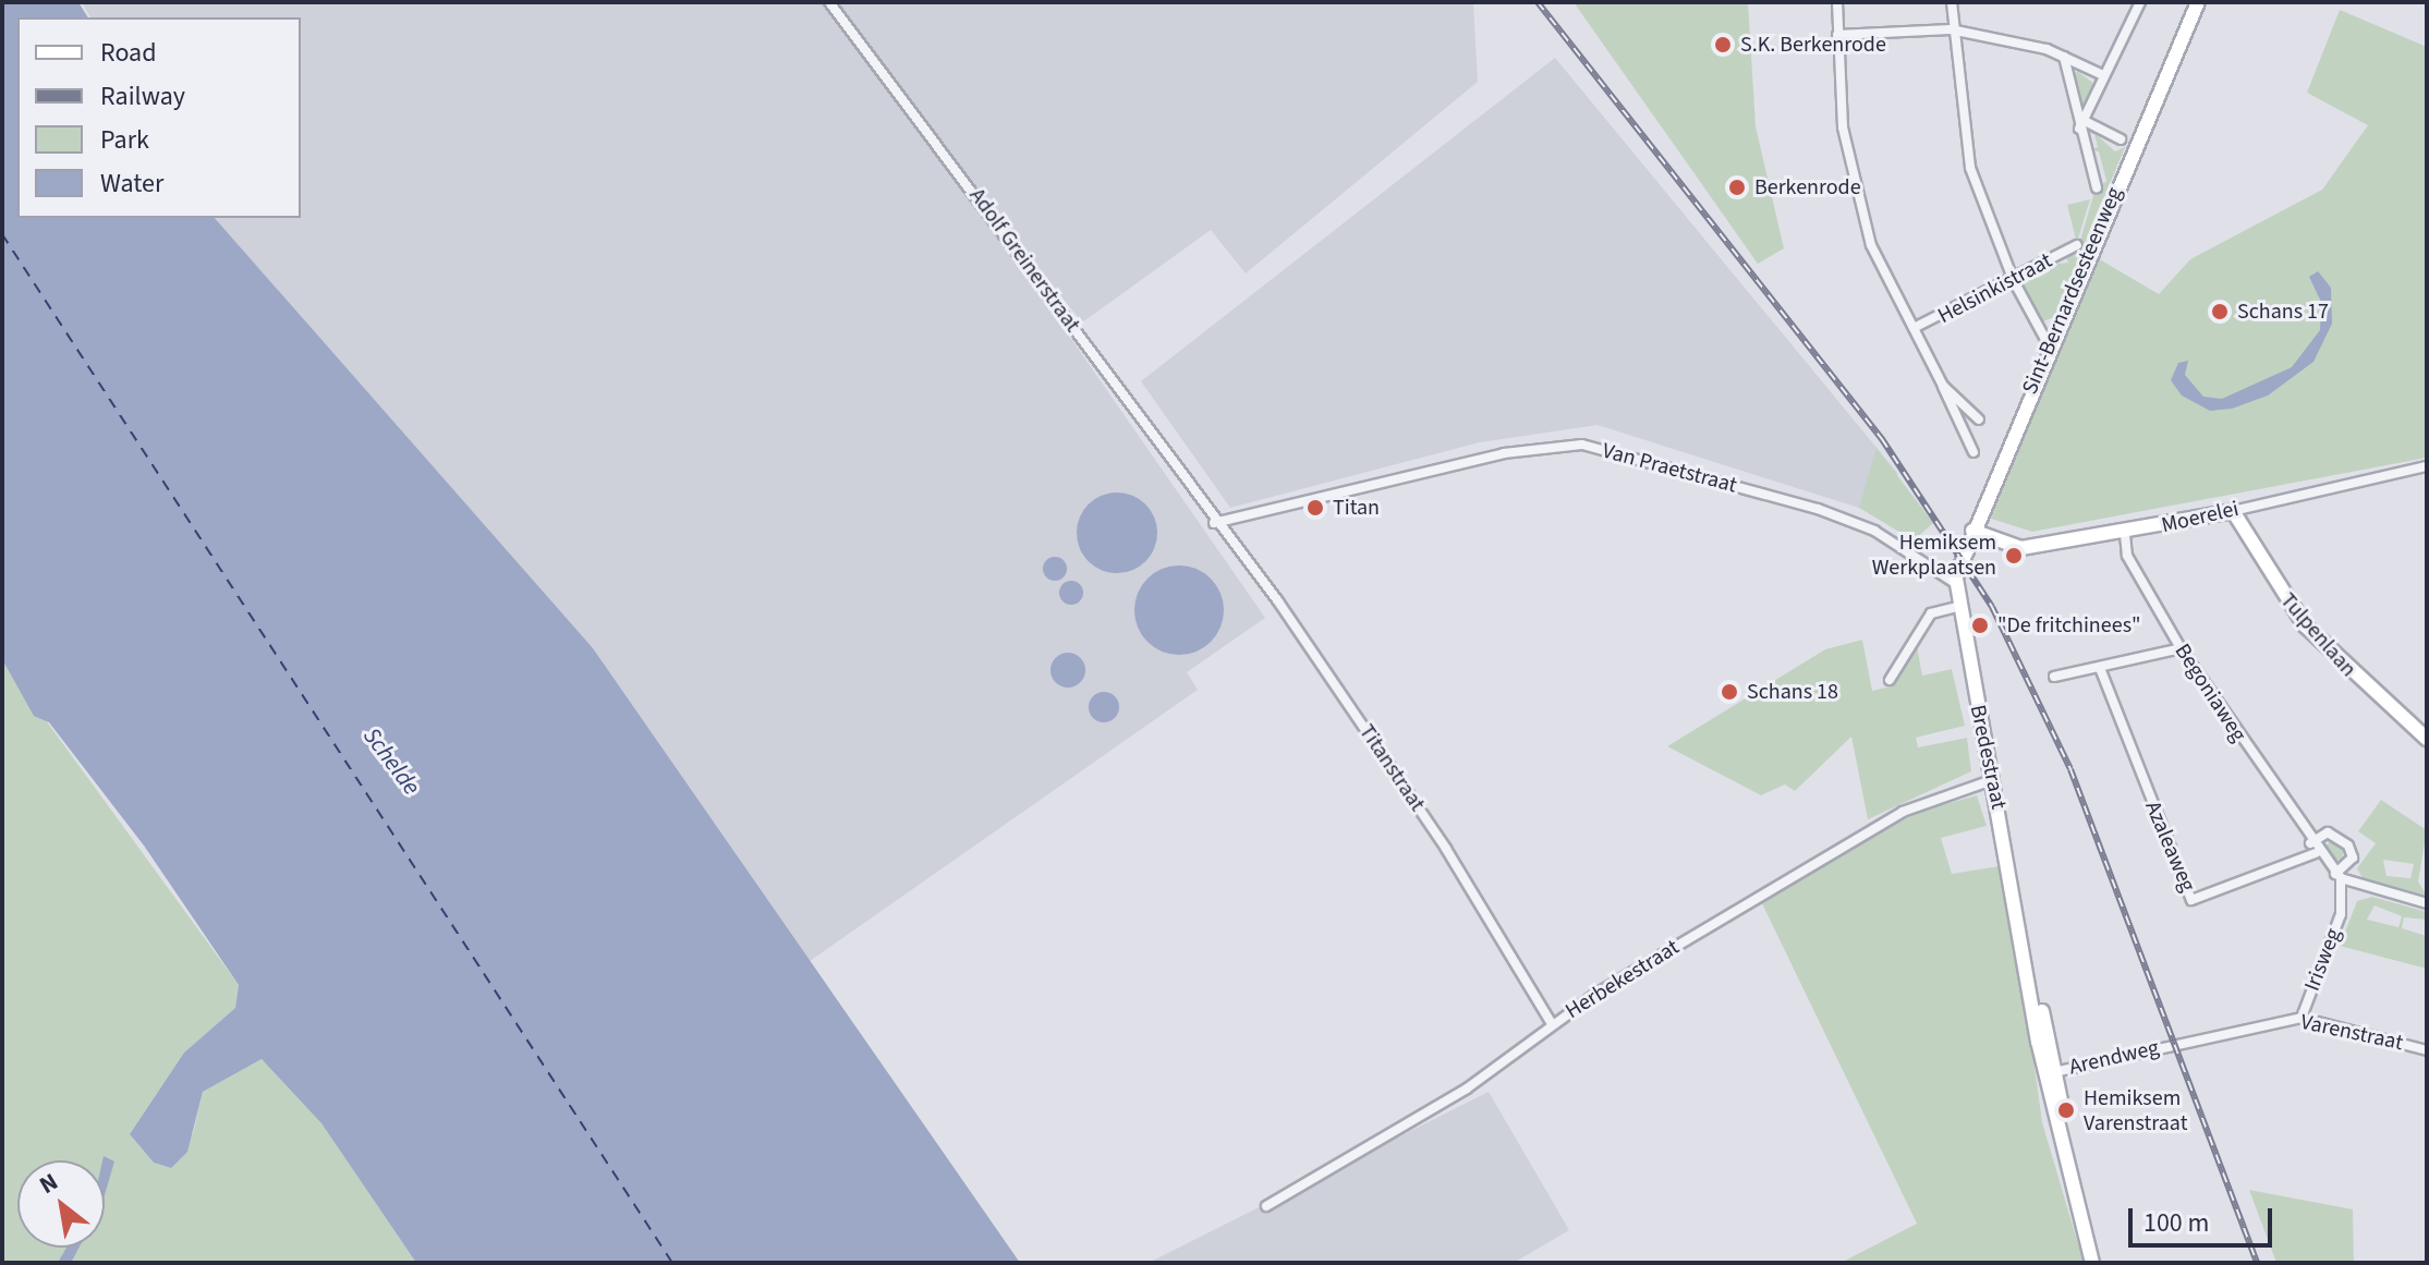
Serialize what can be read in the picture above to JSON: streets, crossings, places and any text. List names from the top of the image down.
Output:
{
  "streets": {
    "main road": [
      "Sint-Bernardsesteenweg",
      "Moerelei",
      "Tulpenlaan",
      "Bredestraat"
    ],
    "street": [
      "Adolf Greinerstraat",
      "Helsinkistraat",
      "Van Praetstraat",
      "Begoniaweg",
      "Titanstraat",
      "Azaleaweg",
      "Irisweg",
      "Herbekestraat",
      "Varenstraat",
      "Arendweg"
    ]
  },
  "crossings": [
    ["Adolf Greinerstraat", "Van Praetstraat"],
    ["Adolf Greinerstraat", "Titanstraat"],
    ["Sint-Bernardsesteenweg", "Van Praetstraat"],
    ["Sint-Bernardsesteenweg", "Moerelei"],
    ["Sint-Bernardsesteenweg", "Bredestraat"],
    ["Van Praetstraat", "Bredestraat"],
    ["Van Praetstraat", "Titanstraat"],
    ["Moerelei", "Tulpenlaan"],
    ["Moerelei", "Begoniaweg"],
    ["Begoniaweg", "Irisweg"],
    ["Bredestraat", "Herbekestraat"],
    ["Bredestraat", "Arendweg"],
    ["Titanstraat", "Herbekestraat"],
    ["Irisweg", "Varenstraat"],
    ["Varenstraat", "Arendweg"]
  ],
  "water": ["Schelde"],
  "places": [
    "S.K. Berkenrode",
    "Berkenrode",
    "Schans 17",
    "Titan",
    "Hemiksem Werkplaatsen",
    "\"De fritchinees\"",
    "Schans 18",
    "Hemiksem Varenstraat"
  ],
  "legend": [
    "Road",
    "Railway",
    "Park",
    "Water"
  ],
  "scale_bar": "100 m",
  "north": "top left"
}
